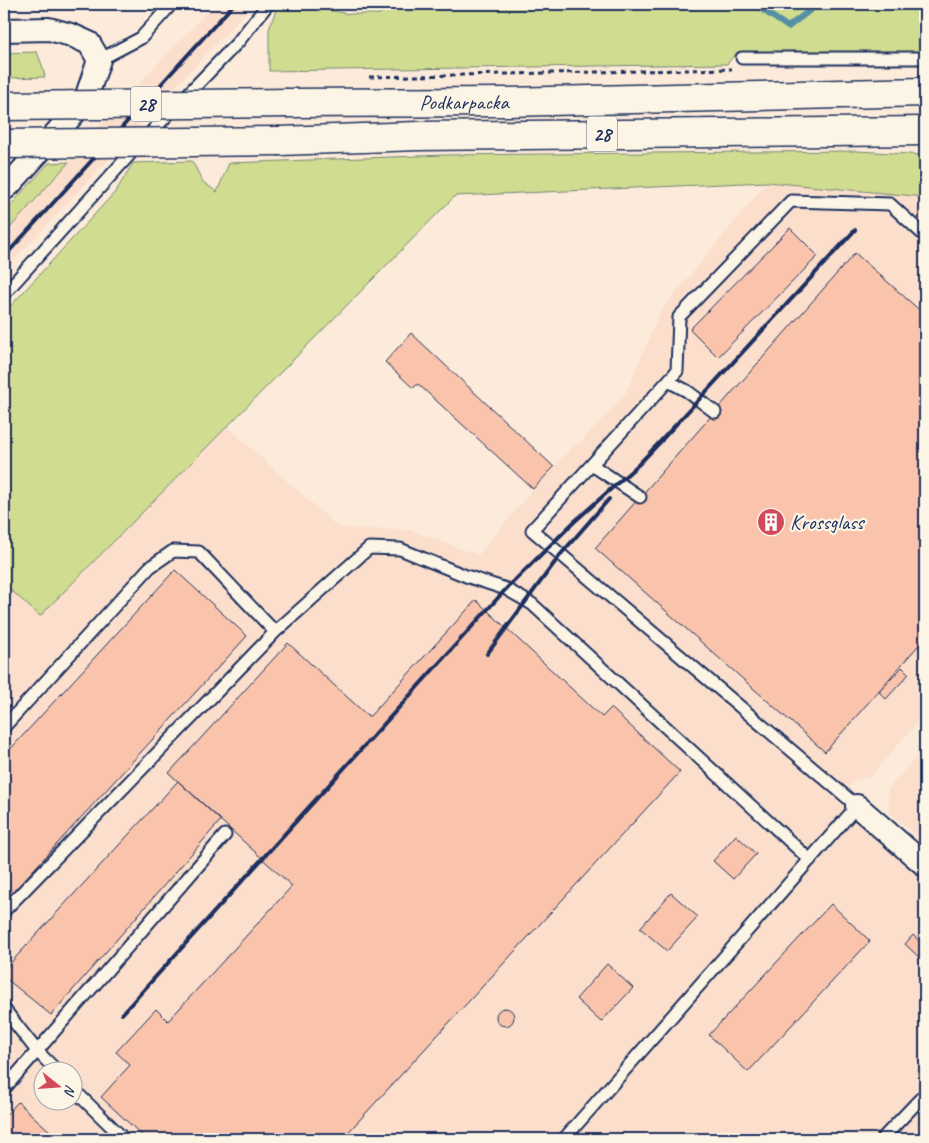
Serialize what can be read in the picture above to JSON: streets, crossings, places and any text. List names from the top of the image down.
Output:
{
  "streets": {
    "main road": ["Podkarpacka", "28"]
  },
  "places": {
    "building": ["Krossglass"]
  },
  "north": "right"
}
